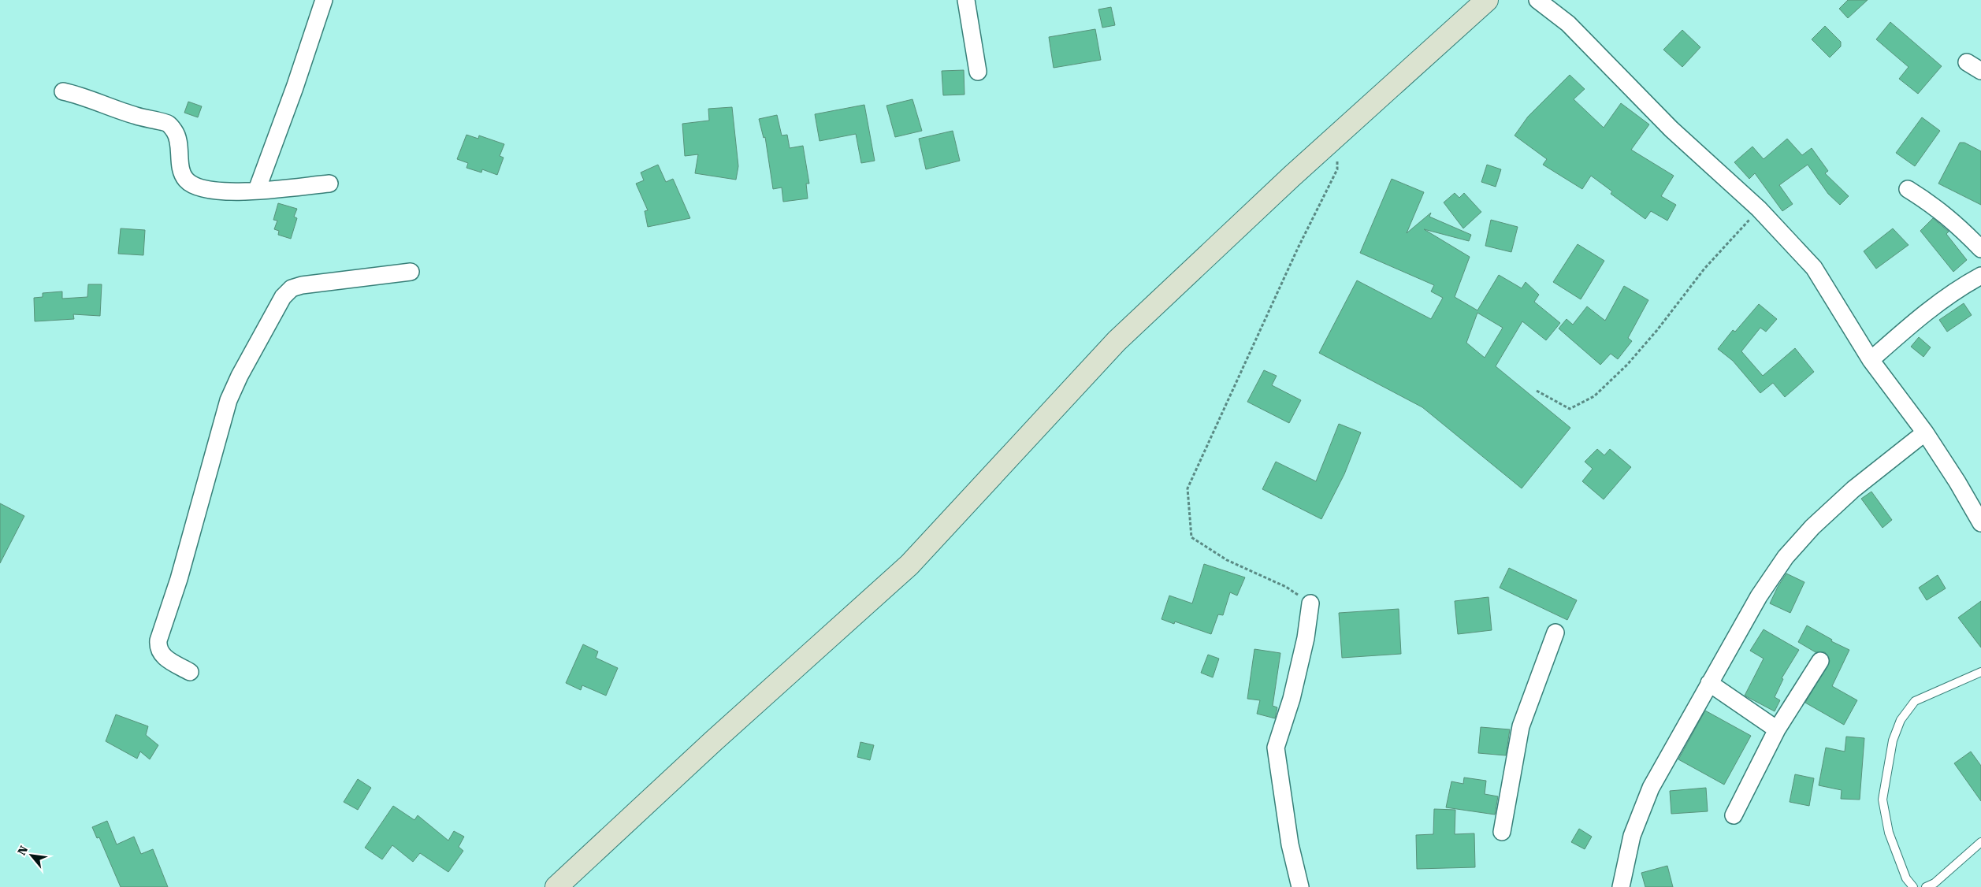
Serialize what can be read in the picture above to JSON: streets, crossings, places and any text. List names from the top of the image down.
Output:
{
  "north": "top left"
}
